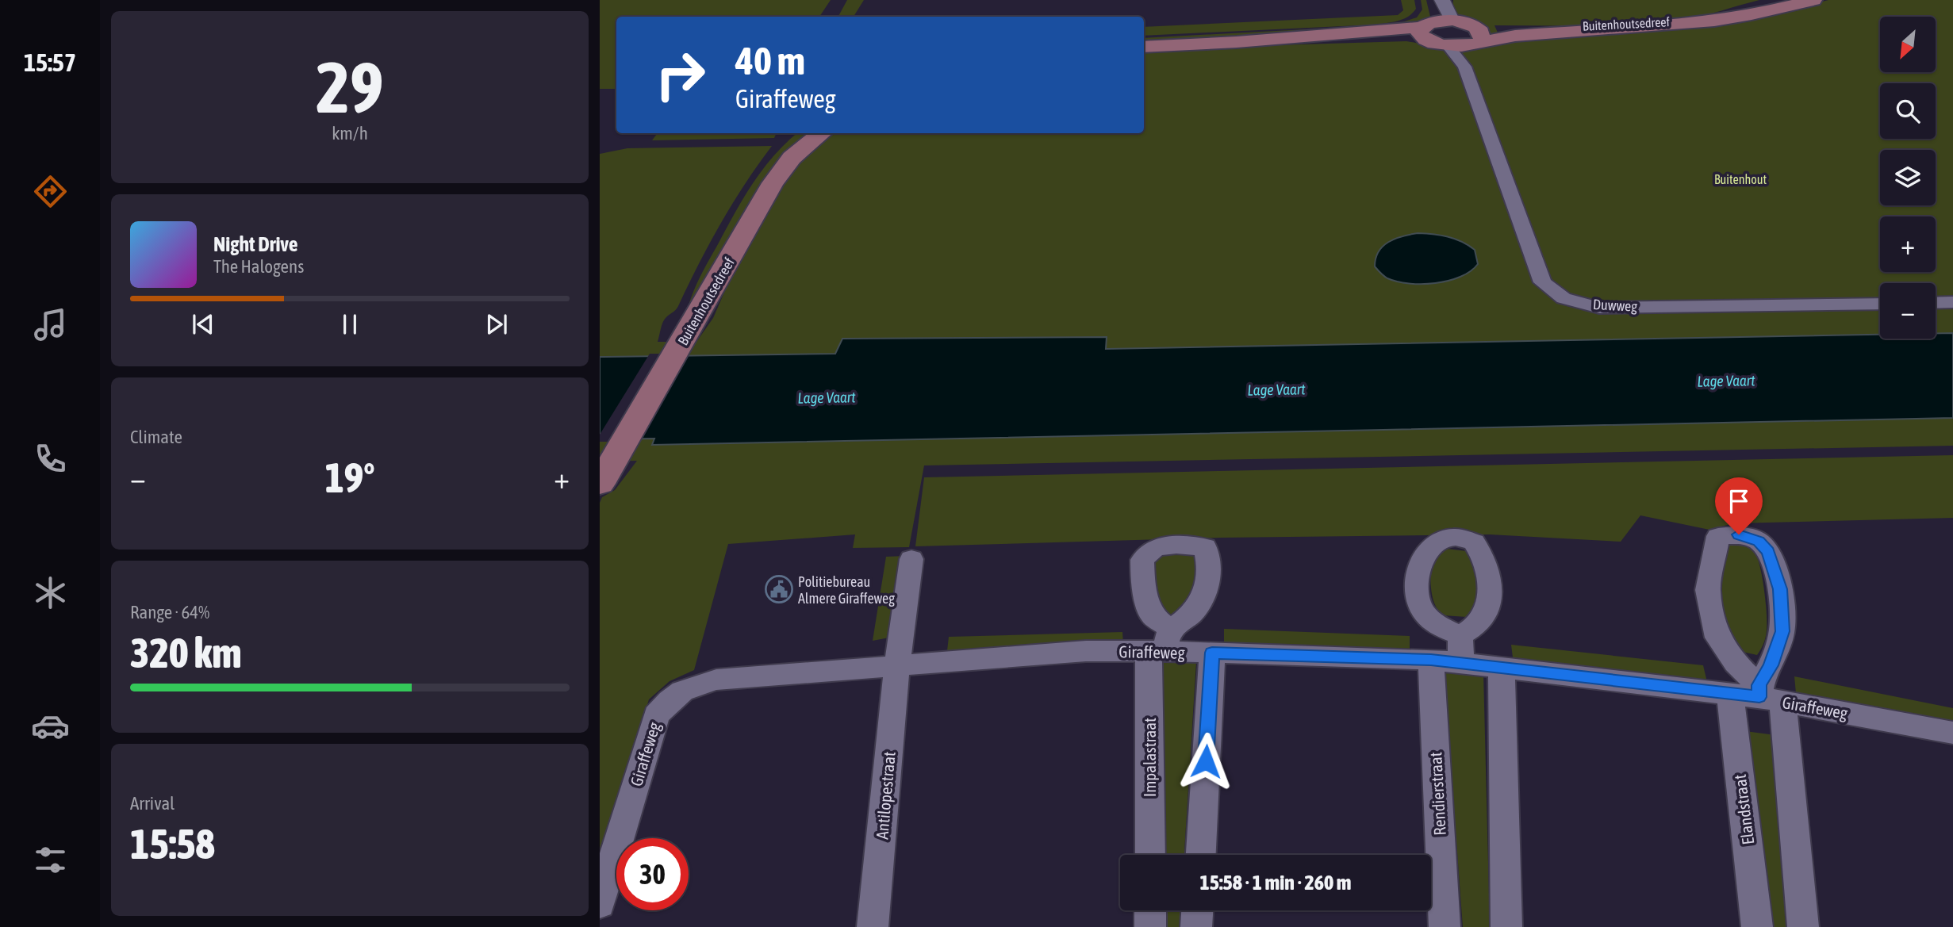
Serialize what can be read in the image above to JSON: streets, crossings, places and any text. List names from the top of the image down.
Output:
{
  "streets": {
    "main road": ["Buitenhoutsedreef"],
    "street": [
      "Duwweg",
      "Giraffeweg",
      "Impalastraat",
      "Rendierstraat",
      "Antilopestraat",
      "Elandstraat"
    ]
  },
  "crossings": [
    ["Buitenhoutsedreef", "Duwweg"],
    ["Giraffeweg", "Impalastraat"],
    ["Giraffeweg", "Rendierstraat"],
    ["Giraffeweg", "Antilopestraat"],
    ["Giraffeweg", "Elandstraat"]
  ],
  "water": ["Lage Vaart"],
  "parks": ["Buitenhout"],
  "places": {
    "public building": ["Politiebureau Almere Giraffeweg"]
  },
  "north": "bottom left",
  "page": {
    "tabs": "15:57",
    "tile": [
      ["29", "km/h"],
      "Climate",
      ["Range · 64%", "320 km"],
      ["Arrival", "15:58"]
    ],
    "map_buttons": ["+", "−"],
    "turn": ["40 m", "Giraffeweg"],
    "song": ["Night Drive", "The Halogens"],
    "heat": ["−", "19°", "+"],
    "limit": "30",
    "trip": "15:58 · 1 min · 260 m"
  }
}
